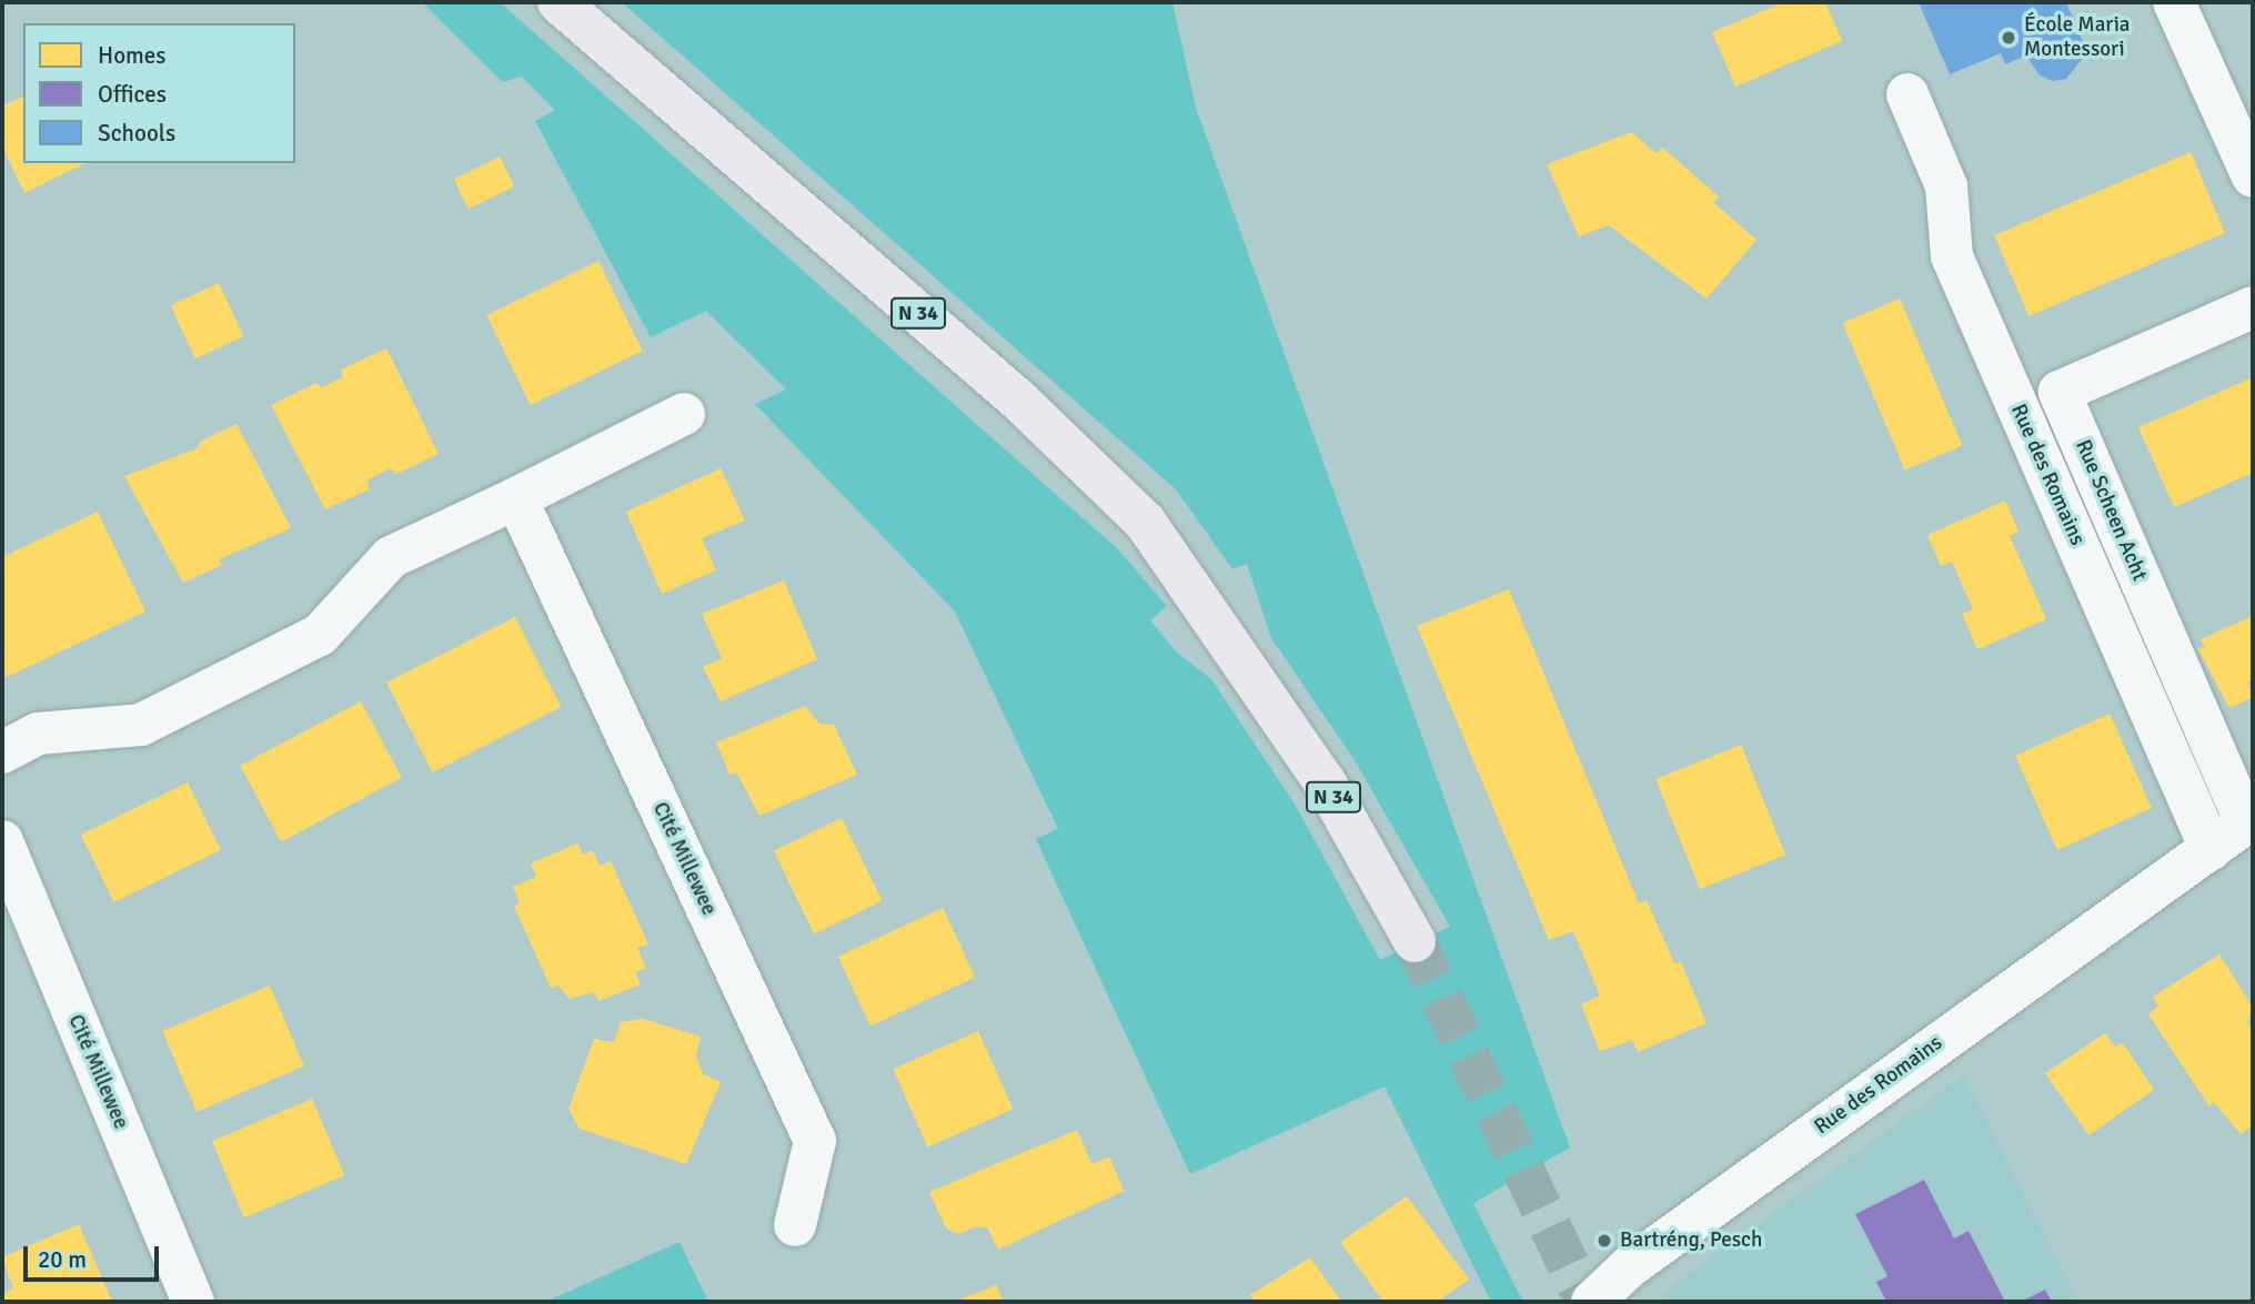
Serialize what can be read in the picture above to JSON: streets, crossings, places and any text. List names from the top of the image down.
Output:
{
  "streets": {
    "main road": ["N 34"],
    "street": ["Rue des Romains", "Rue Scheen Acht", "Cité Millewee"]
  },
  "crossings": [
    ["Rue des Romains", "Rue Scheen Acht"]
  ],
  "places": ["École Maria Montessori", "Bartréng, Pesch"],
  "legend": ["Homes", "Offices", "Schools"],
  "scale_bar": "20 m"
}
